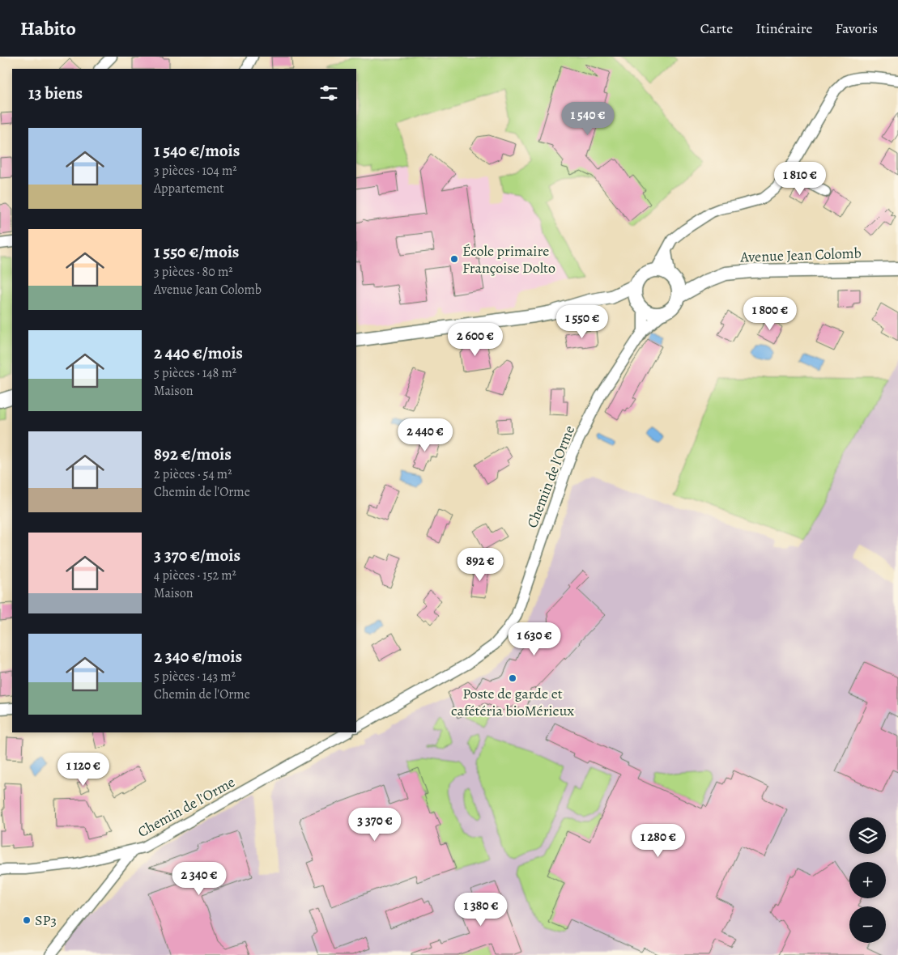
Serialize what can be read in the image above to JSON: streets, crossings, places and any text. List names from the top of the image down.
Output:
{
  "streets": {
    "street": ["Avenue Jean Colomb", "Chemin de l'Orme"]
  },
  "crossings": [
    ["Avenue Jean Colomb", "Chemin de l'Orme"]
  ],
  "places": ["École primaire Françoise Dolto", "Poste de garde et cafétéria bioMérieux", "SP3"],
  "page": {
    "header": "Habito",
    "nav": ["Carte", "Itinéraire", "Favoris"],
    "heading": "13 biens",
    "price": [
      "1 540 €",
      "1 810 €",
      "1 800 €",
      "1 550 €",
      "2 600 €",
      "2 440 €",
      "892 €",
      "1 630 €",
      "1 120 €",
      "3 370 €",
      "1 280 €",
      "2 340 €",
      "1 380 €"
    ],
    "list": [
      {
        "name": "1 540 €/mois",
        "note": "3 pièces · 104 m² · Appartement"
      },
      {
        "name": "1 550 €/mois",
        "note": "3 pièces · 80 m² · Avenue Jean Colomb"
      },
      {
        "name": "2 440 €/mois",
        "note": "5 pièces · 148 m² · Maison"
      },
      {
        "name": "892 €/mois",
        "note": "2 pièces · 54 m² · Chemin de l'Orme"
      },
      {
        "name": "3 370 €/mois",
        "note": "4 pièces · 152 m² · Maison"
      },
      {
        "name": "2 340 €/mois",
        "note": "5 pièces · 143 m² · Chemin de l'Orme"
      }
    ],
    "map_buttons": ["+", "−"]
  }
}
